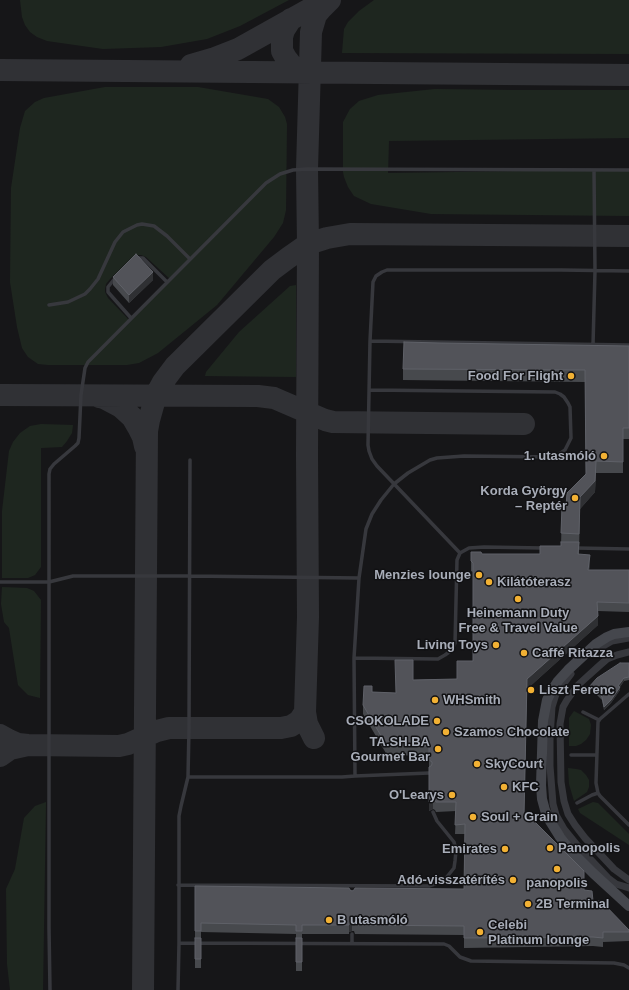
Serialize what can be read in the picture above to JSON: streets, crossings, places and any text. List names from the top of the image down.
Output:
{
  "places": [
    "Food For Flight",
    "1. utasmóló",
    "Korda György – Reptér",
    "Menzies lounge",
    "Kilátóterasz",
    "Heinemann Duty Free & Travel Value",
    "Living Toys",
    "Caffé Ritazza",
    "Liszt Ferenc",
    "WHSmith",
    "CSOKOLADE",
    "Szamos Chocolate",
    "TA.SH.BA Gourmet Bar",
    "SkyCourt",
    "KFC",
    "O'Learys",
    "Soul + Grain",
    "Panopolis",
    "Emirates",
    "panopolis",
    "Adó-visszatérítés",
    "2B Terminal",
    "B utasmóló",
    "Celebi Platinum lounge"
  ]
}
